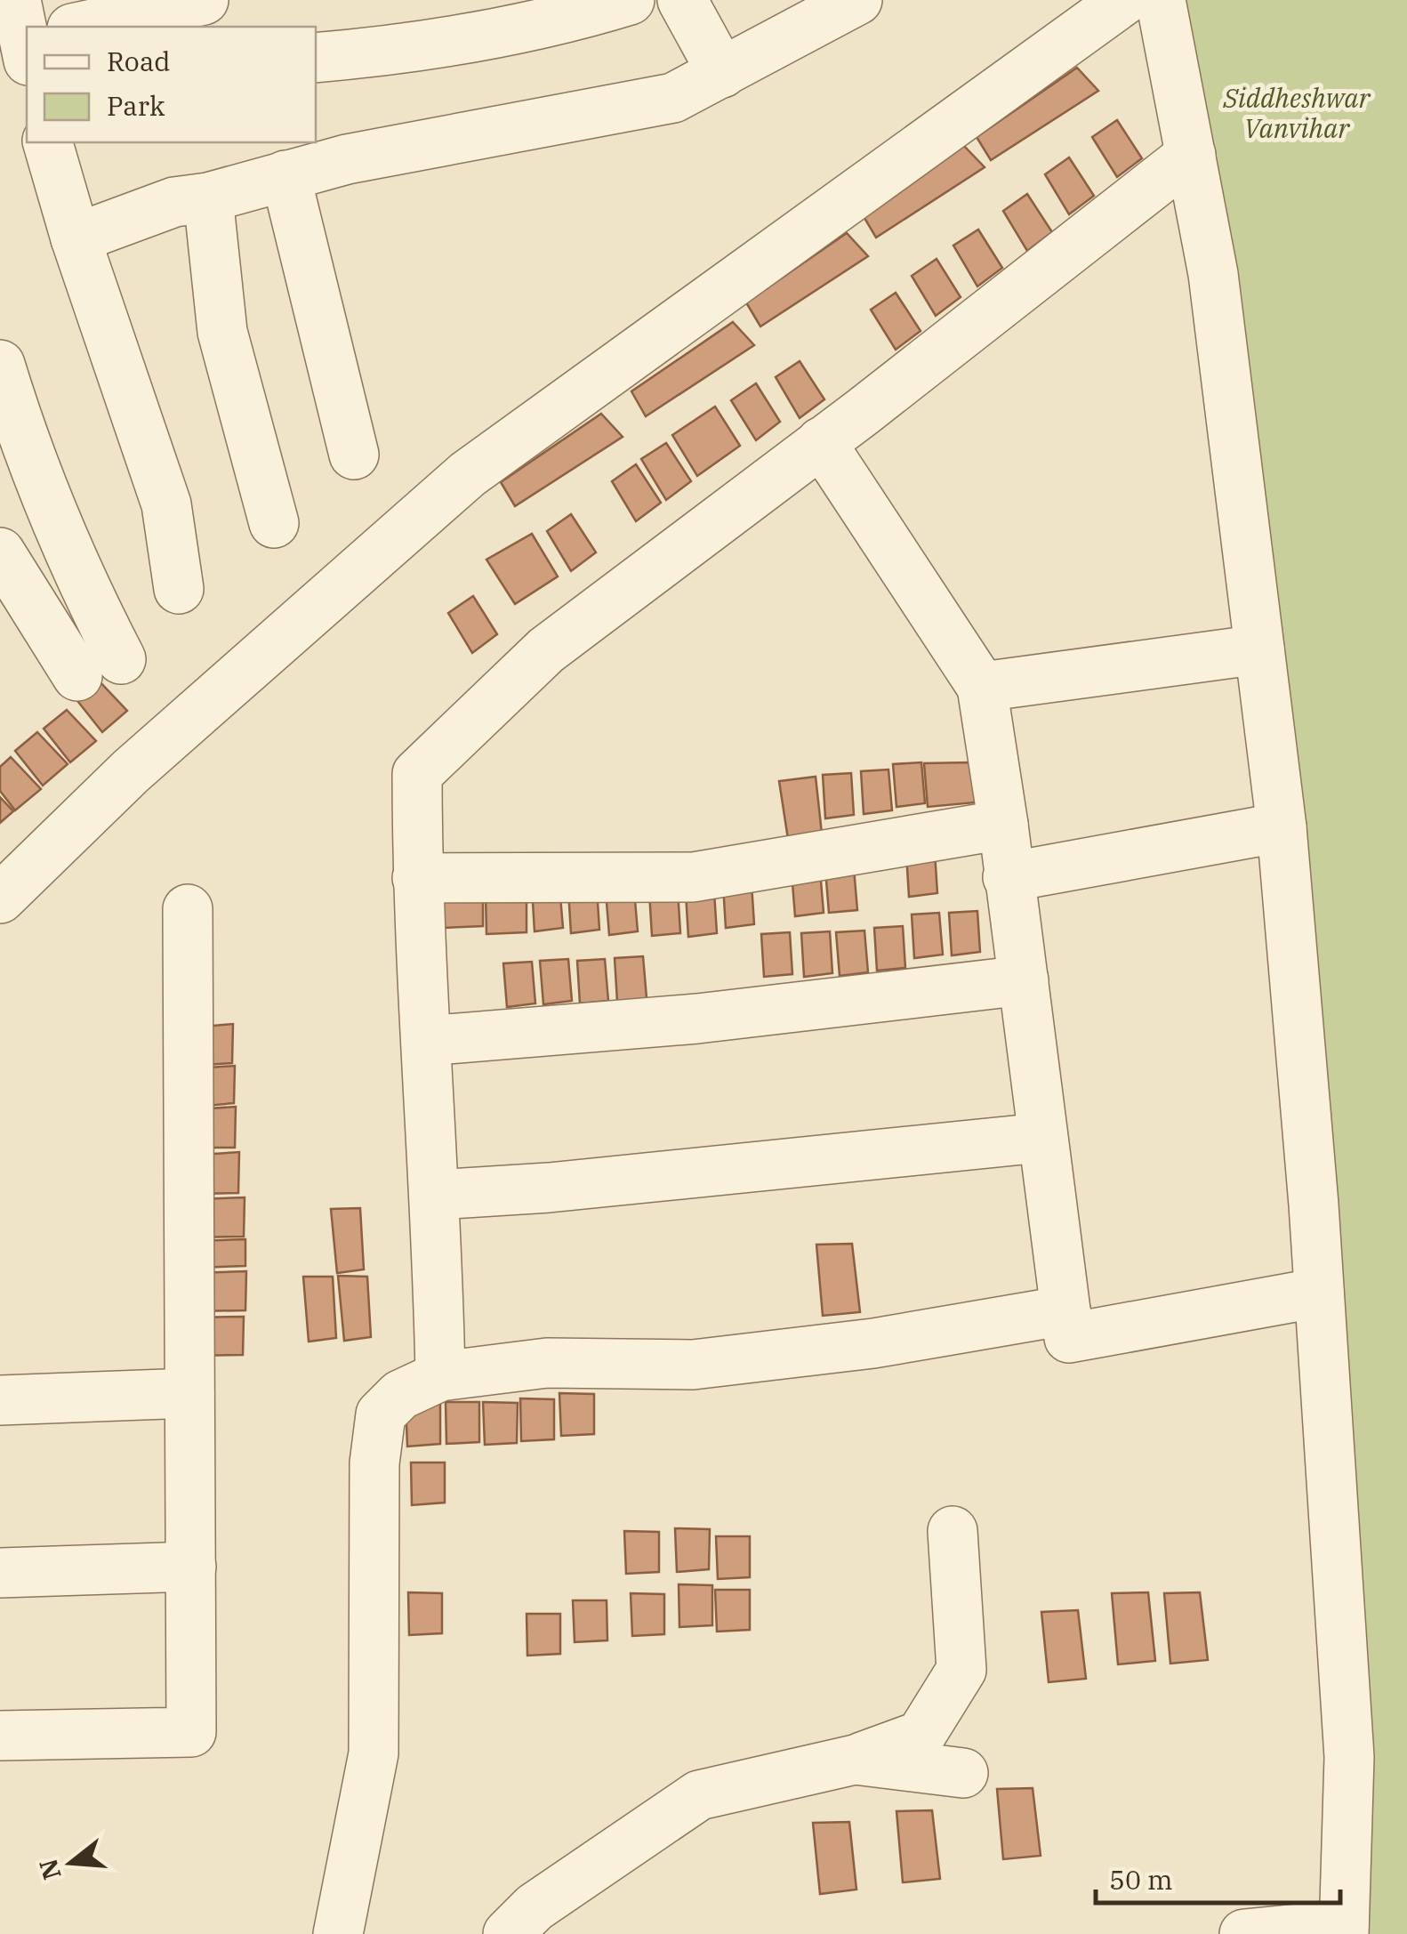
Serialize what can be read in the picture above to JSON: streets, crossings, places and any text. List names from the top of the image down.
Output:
{
  "parks": ["Siddheshwar Vanvihar"],
  "legend": ["Road", "Park"],
  "scale_bar": "50 m",
  "north": "left"
}
